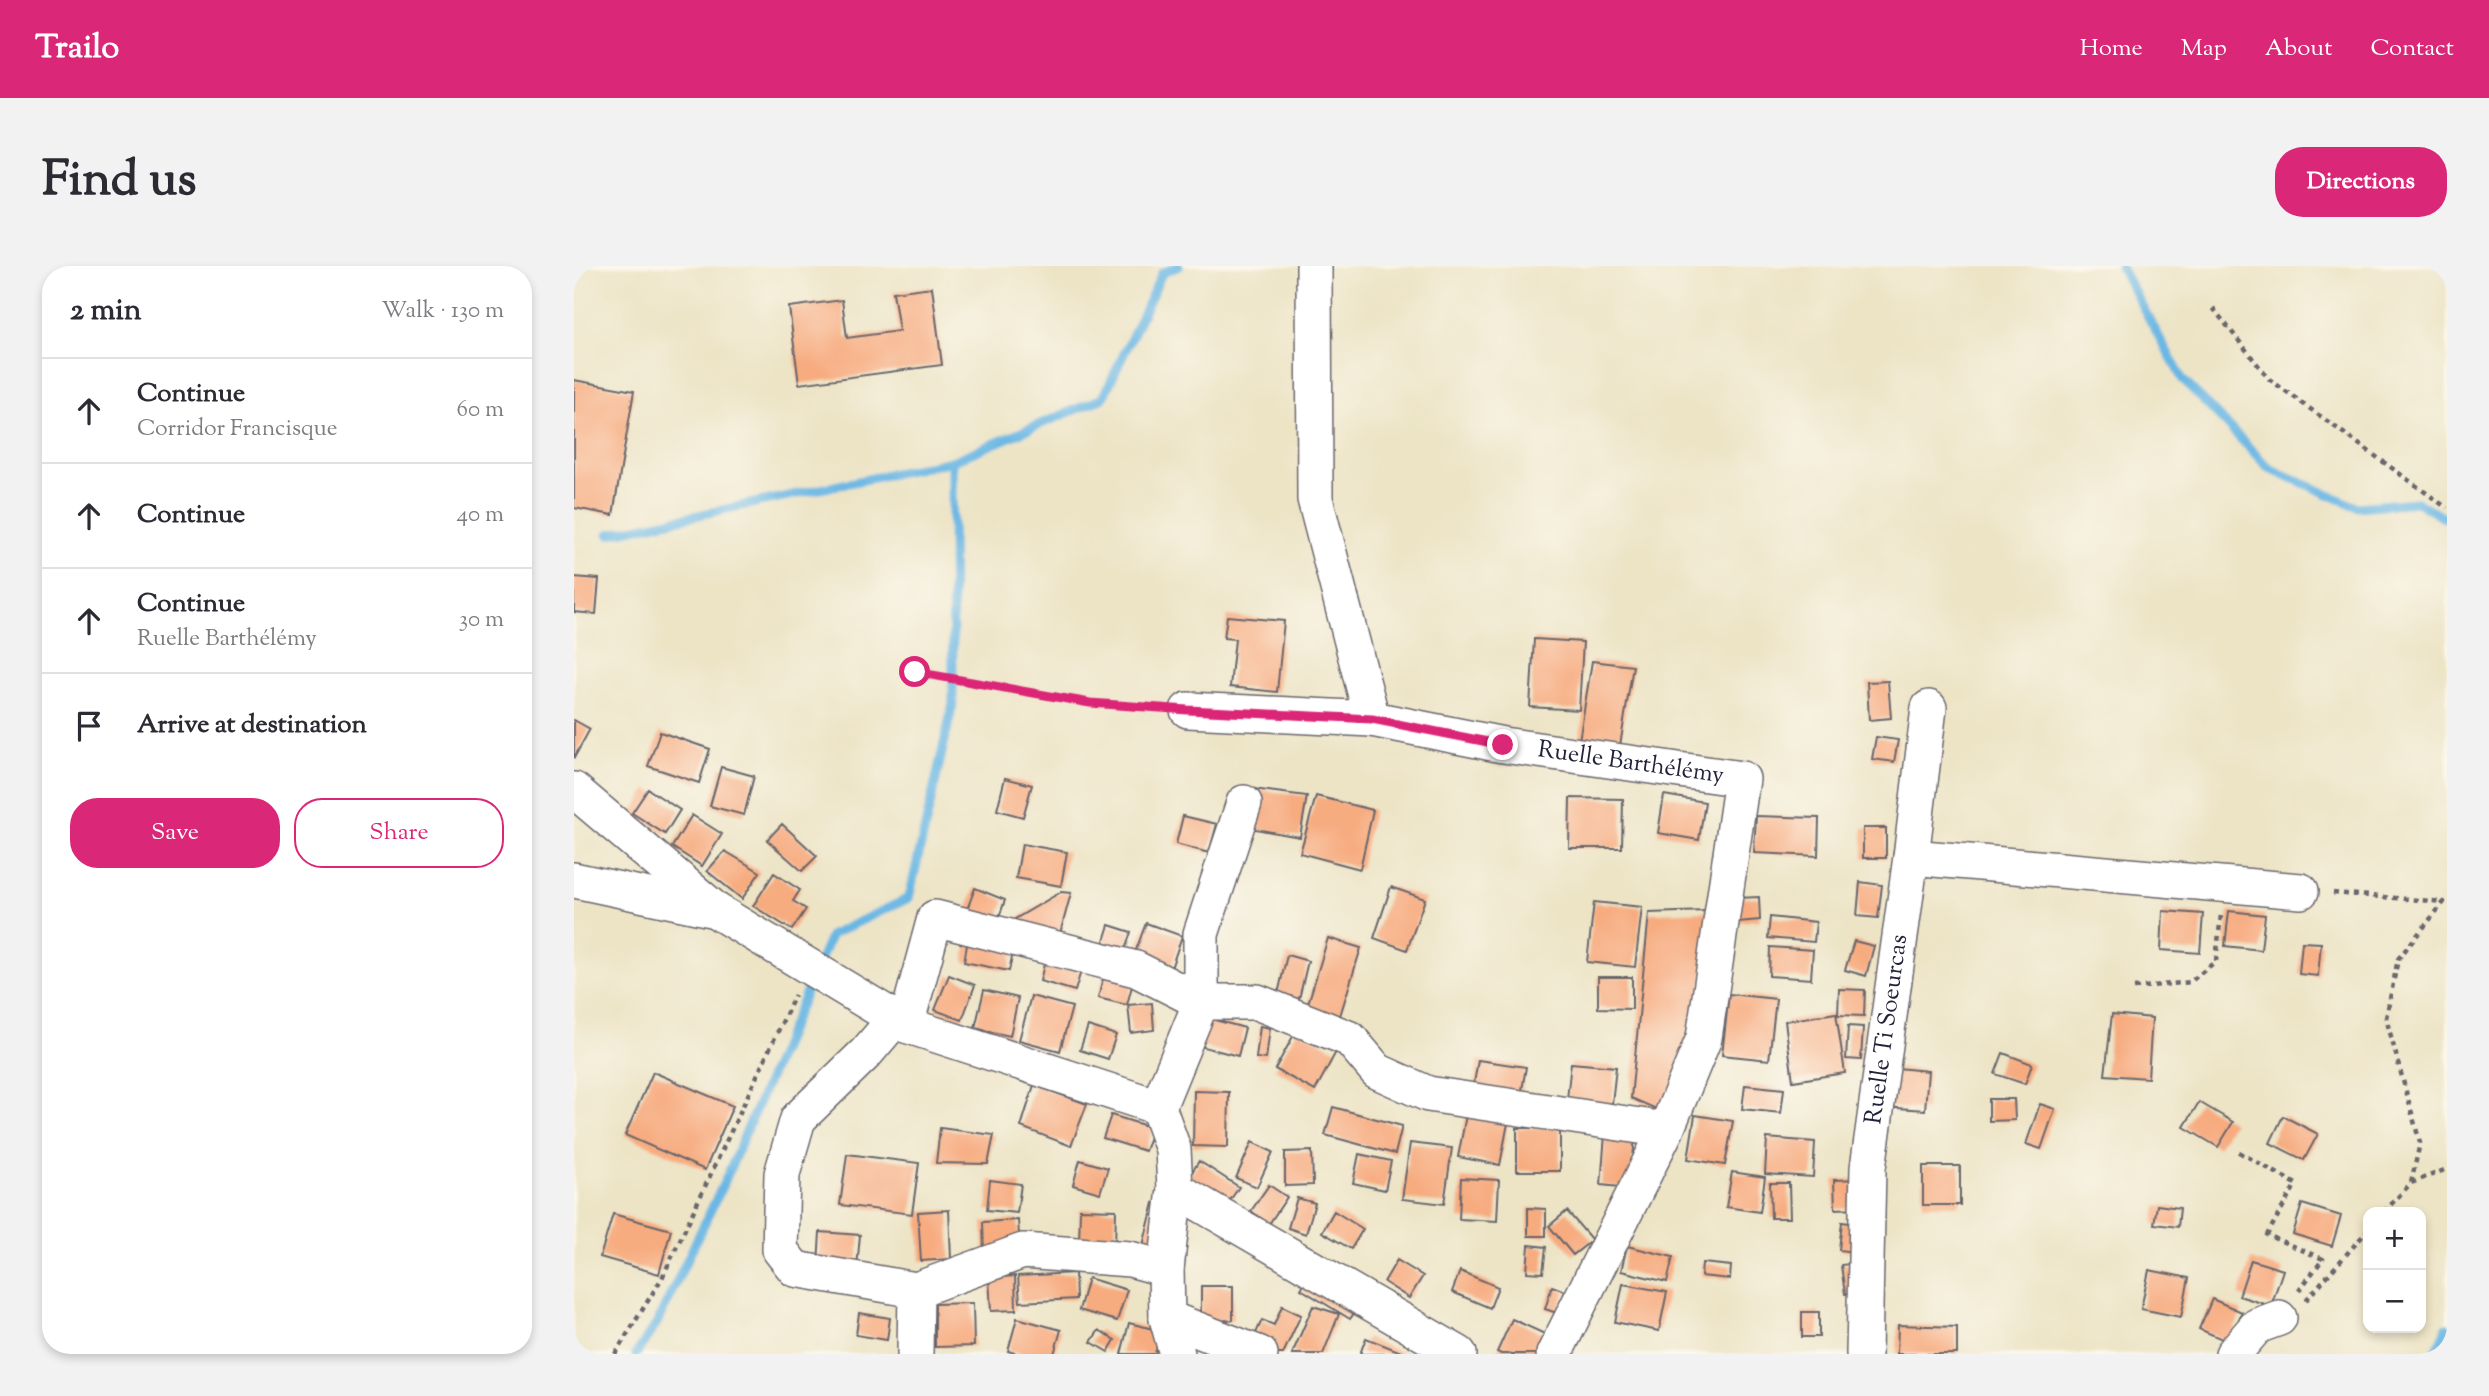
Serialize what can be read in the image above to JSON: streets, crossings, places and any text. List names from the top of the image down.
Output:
{
  "streets": {
    "street": ["Ruelle Barthélémy", "Ruelle Ti Soeurcas"]
  },
  "page": {
    "header": "Trailo",
    "nav": [
      "Home",
      "Map",
      "About",
      "Contact"
    ],
    "title": "Find us",
    "buttons": [
      "Directions",
      ["Save", "Share"]
    ],
    "heading": ["2 min", "Walk · 130 m"],
    "list": [
      ["Continue", "Corridor Francisque", "60 m"],
      ["Continue", "40 m"],
      ["Continue", "Ruelle Barthélémy", "30 m"],
      "Arrive at destination"
    ],
    "map_buttons": ["+", "−"]
  }
}
